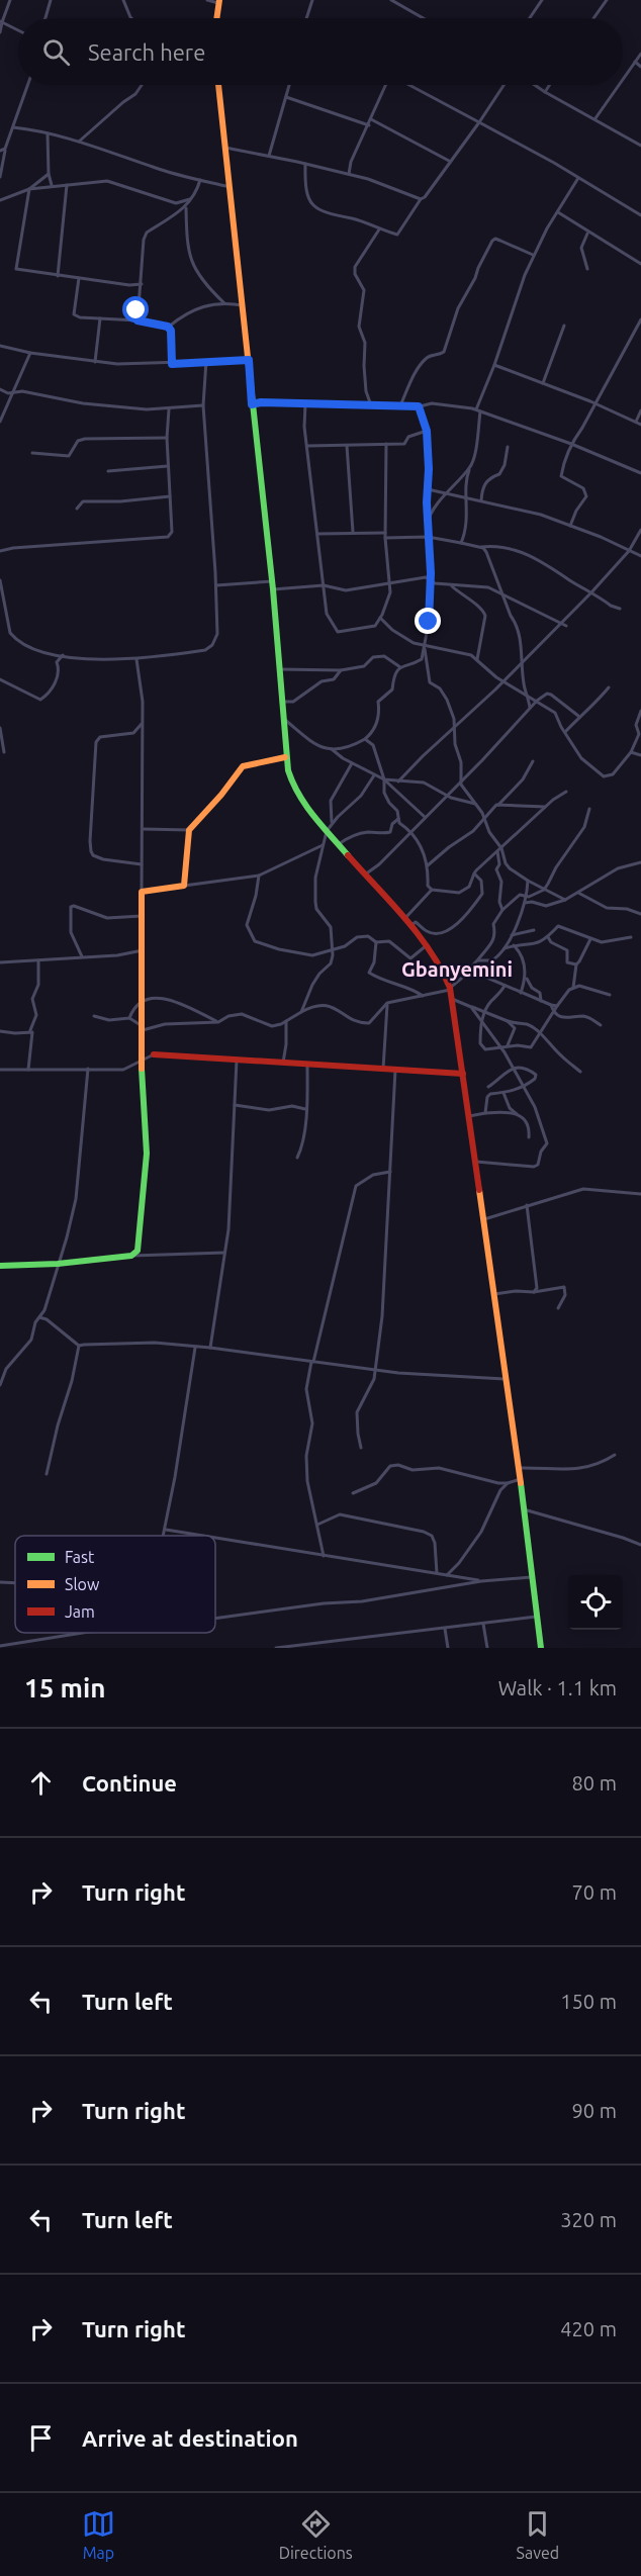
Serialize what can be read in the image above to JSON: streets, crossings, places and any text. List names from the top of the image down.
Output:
{
  "districts": ["Gbanyemini"],
  "legend": ["Fast", "Slow", "Jam"],
  "page": {
    "search": "Search here",
    "heading": ["15 min", "Walk · 1.1 km"],
    "list": [
      ["Continue", "80 m"],
      ["Turn right", "70 m"],
      ["Turn left", "150 m"],
      ["Turn right", "90 m"],
      ["Turn left", "320 m"],
      ["Turn right", "420 m"],
      "Arrive at destination"
    ],
    "nav": ["Map", "Directions", "Saved"]
  }
}
